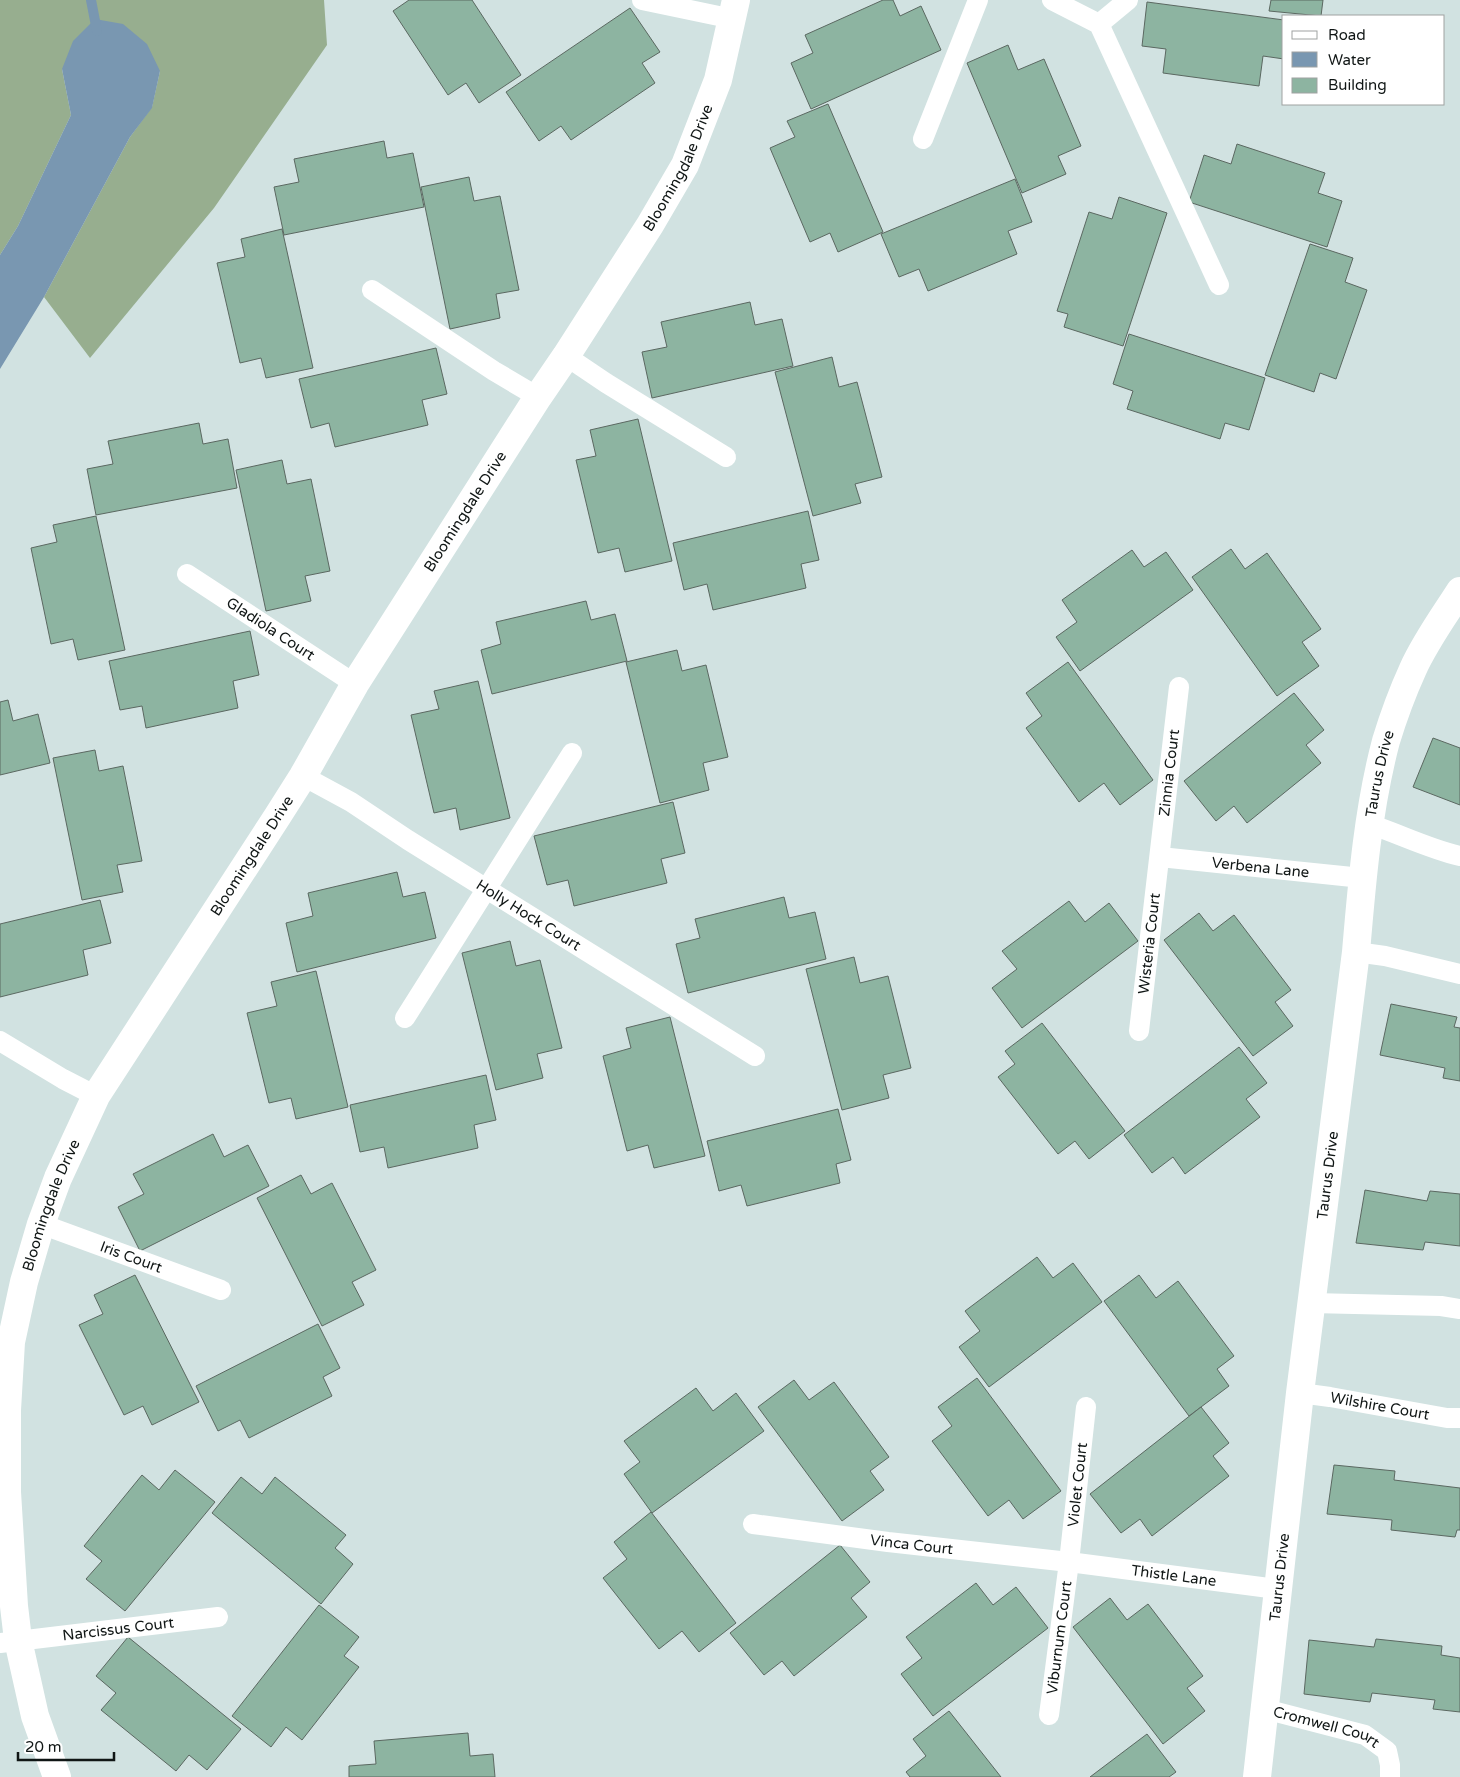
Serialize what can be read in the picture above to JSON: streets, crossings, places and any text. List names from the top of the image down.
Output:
{
  "streets": {
    "street": ["Bloomingdale Drive", "Taurus Drive"],
    "lane": [
      "Gladiola Court",
      "Zinnia Court",
      "Verbena Lane",
      "Holly Hock Court",
      "Wisteria Court",
      "Iris Court",
      "Wilshire Court",
      "Violet Court",
      "Vinca Court",
      "Thistle Lane",
      "Narcissus Court",
      "Viburnum Court",
      "Cromwell Court"
    ]
  },
  "crossings": [
    ["Bloomingdale Drive", "Gladiola Court"],
    ["Bloomingdale Drive", "Holly Hock Court"],
    ["Bloomingdale Drive", "Iris Court"],
    ["Bloomingdale Drive", "Narcissus Court"],
    ["Zinnia Court", "Verbena Lane"],
    ["Zinnia Court", "Wisteria Court"],
    ["Taurus Drive", "Verbena Lane"],
    ["Taurus Drive", "Wilshire Court"],
    ["Taurus Drive", "Thistle Lane"],
    ["Taurus Drive", "Cromwell Court"],
    ["Verbena Lane", "Wisteria Court"],
    ["Violet Court", "Vinca Court"],
    ["Violet Court", "Thistle Lane"],
    ["Violet Court", "Viburnum Court"],
    ["Vinca Court", "Thistle Lane"],
    ["Vinca Court", "Viburnum Court"],
    ["Thistle Lane", "Viburnum Court"]
  ],
  "legend": ["Road", "Water", "Building"],
  "scale_bar": "20 m"
}
